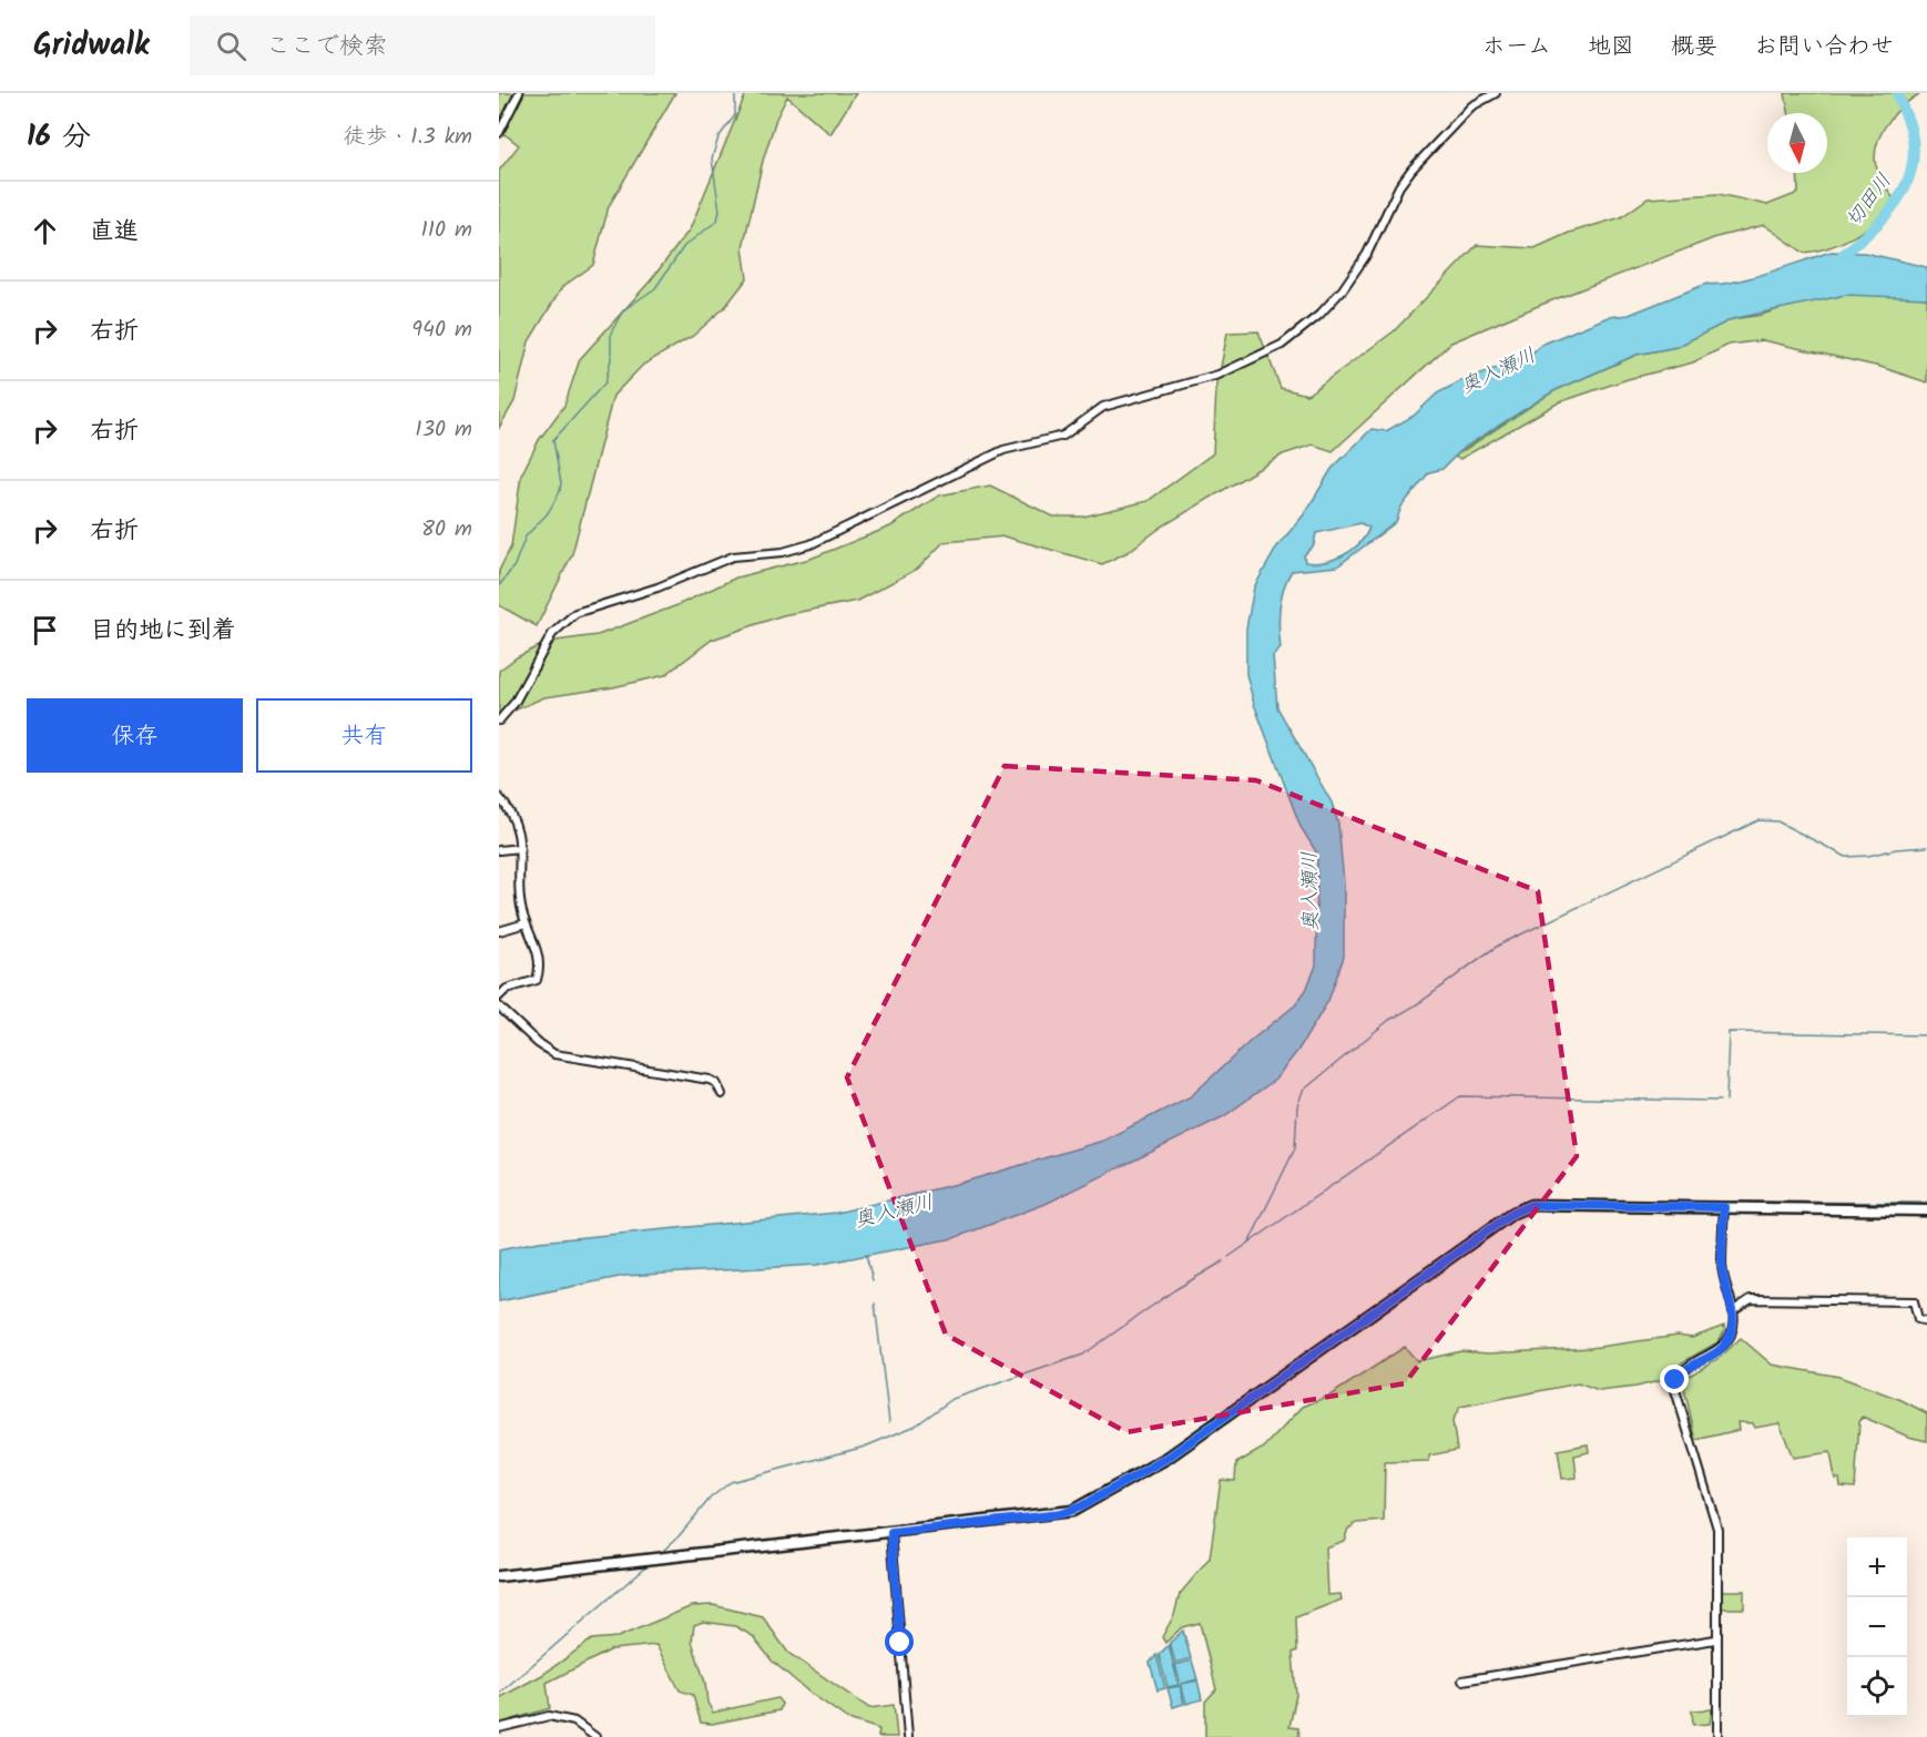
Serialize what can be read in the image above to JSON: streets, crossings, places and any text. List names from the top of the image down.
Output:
{
  "water": ["切田川", "奥入瀬川"],
  "north": "bottom",
  "page": {
    "header": "Gridwalk",
    "search": "ここで検索",
    "nav": [
      "ホーム",
      "地図",
      "概要",
      "お問い合わせ"
    ],
    "heading": ["16 分", "徒歩 · 1.3 km"],
    "list": [
      ["直進", "110 m"],
      ["右折", "940 m"],
      ["右折", "130 m"],
      ["右折", "80 m"],
      "目的地に到着"
    ],
    "buttons": ["保存", "共有"],
    "map_buttons": ["+", "−"]
  }
}
